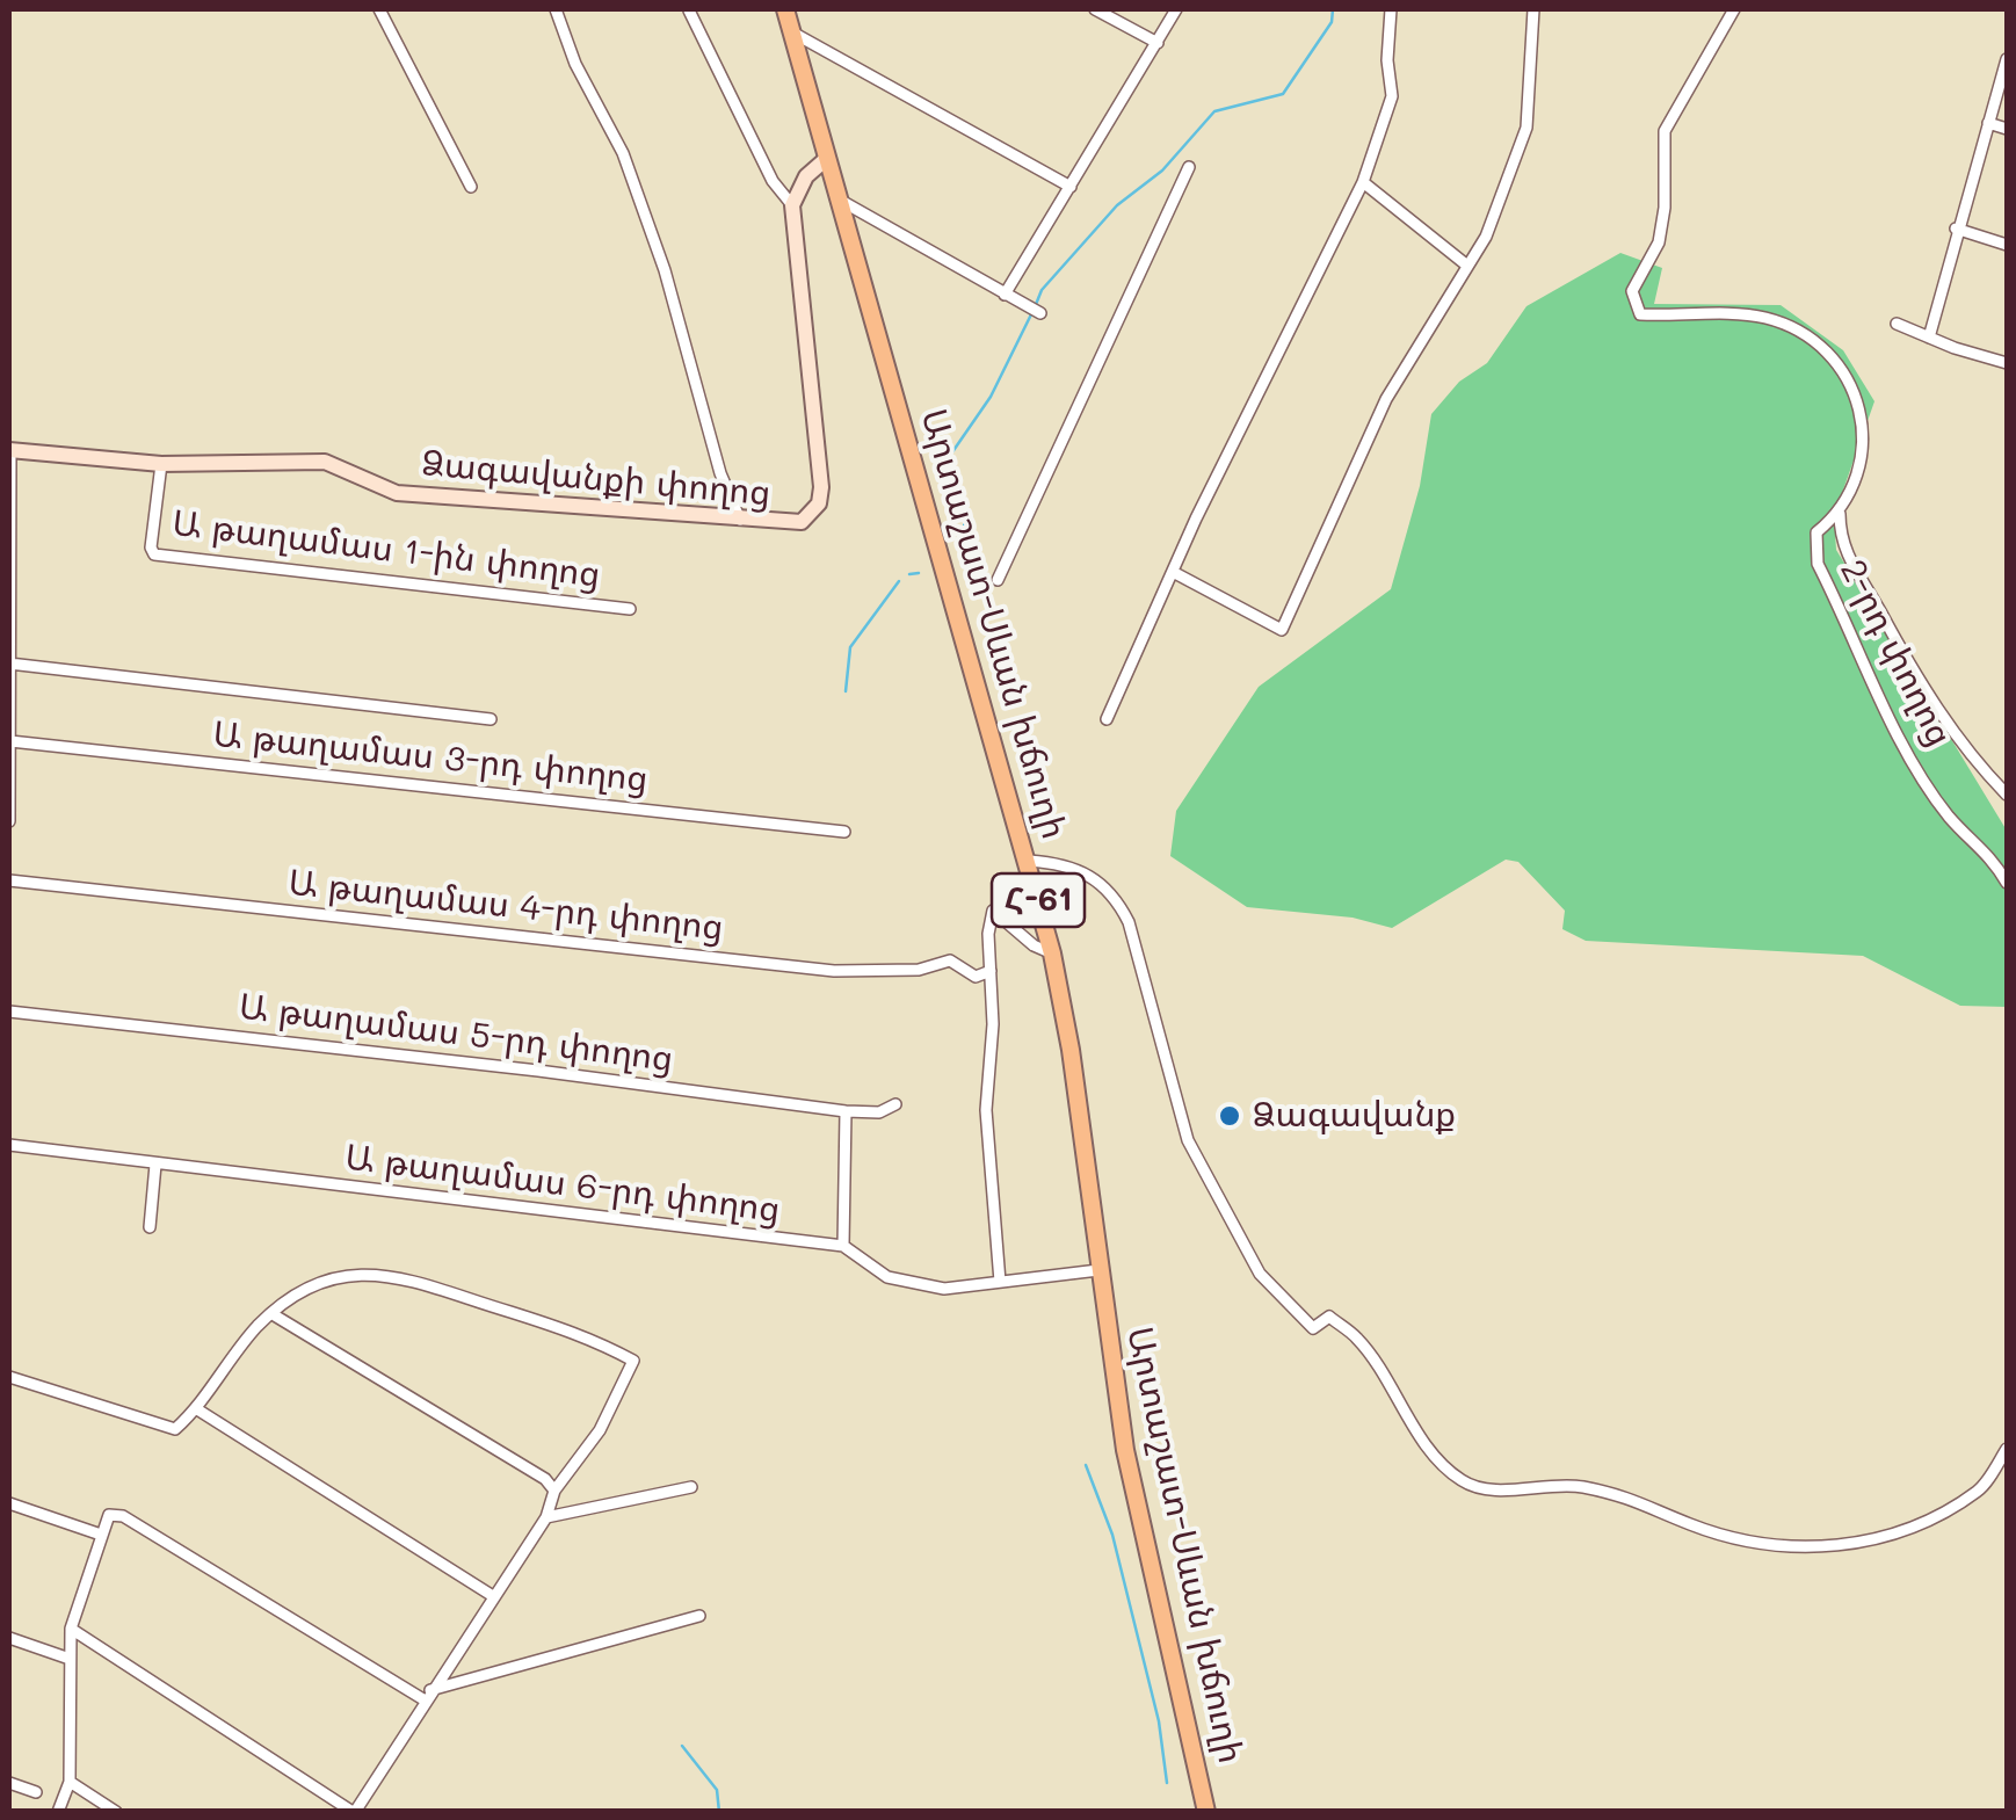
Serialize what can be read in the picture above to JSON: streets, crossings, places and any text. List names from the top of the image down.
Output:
{
  "streets": {
    "main road": ["Արտաշատ-Սևան խճուղի", "Հ-61"],
    "street": [
      "Ձագավանքի փողոց",
      "Ա թաղամաս 1-ին փողոց",
      "2-րդ փողոց",
      "Ա թաղամաս 3-րդ փողոց",
      "Ա թաղամաս 4-րդ փողոց",
      "Ա թաղամաս 5-րդ փողոց",
      "Ա թաղամաս 6-րդ փողոց"
    ]
  },
  "crossings": [
    ["Ձագավանքի փողոց", "Ա թաղամաս 1-ին փողոց"],
    ["Արտաշատ-Սևան խճուղի", "Ա թաղամաս 6-րդ փողոց"]
  ],
  "places": ["Ձագավանք"]
}
